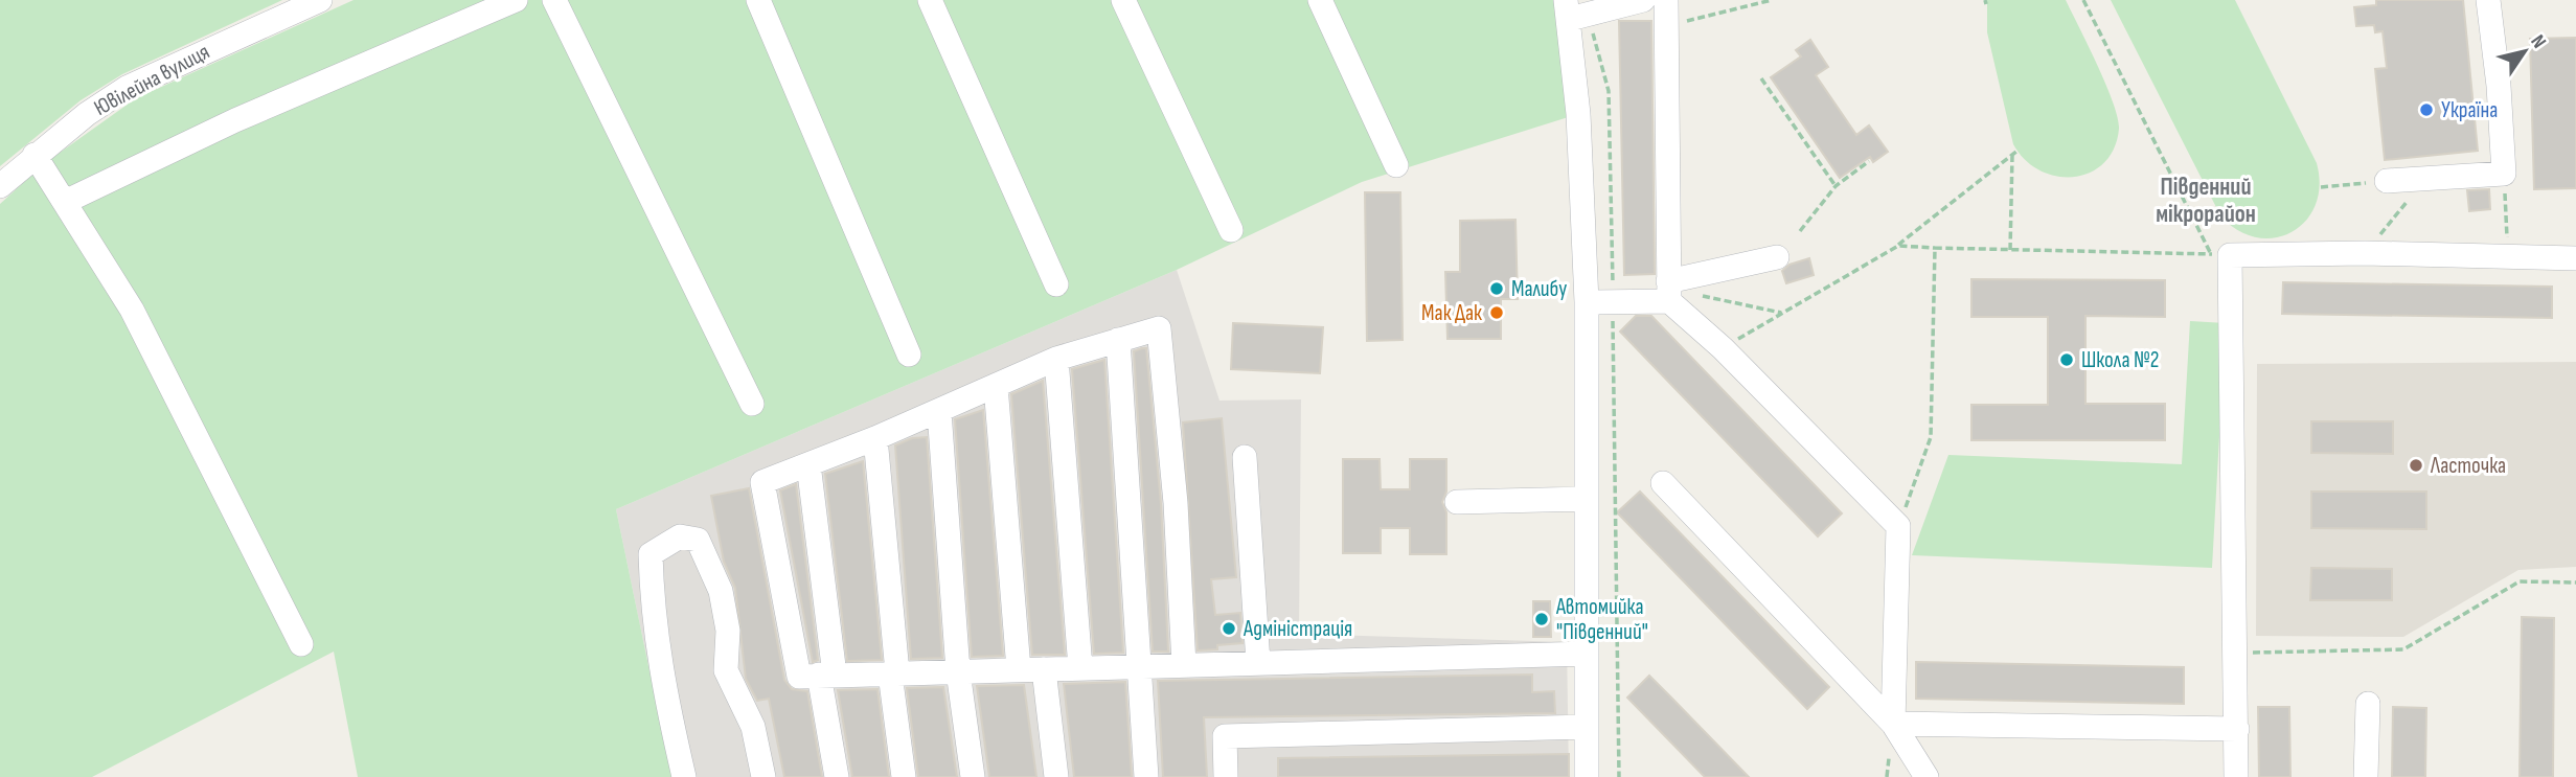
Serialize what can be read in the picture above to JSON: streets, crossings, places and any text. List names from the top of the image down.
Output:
{
  "streets": {
    "street": ["Ювілейна вулиця"]
  },
  "districts": ["Південний мікрорайон"],
  "places": [
    "Україна",
    "Малибу",
    "Мак Дак",
    "Школа №2",
    "Ласточка",
    "Автомийка \"Південний\"",
    "Адміністрація"
  ],
  "north": "top right"
}
